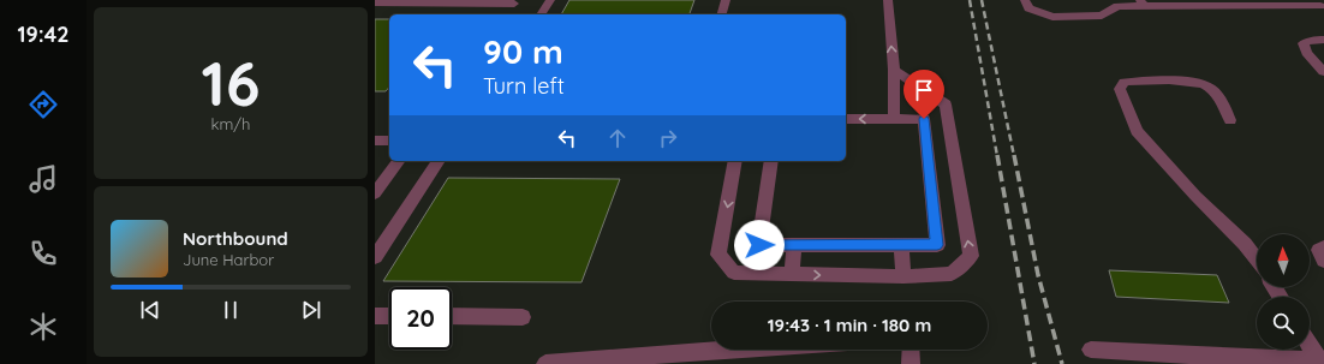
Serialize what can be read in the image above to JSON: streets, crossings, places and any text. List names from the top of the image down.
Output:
{
  "north": "top",
  "page": {
    "tabs": "19:42",
    "tile": ["16", "km/h"],
    "turn": ["90 m", "Turn left"],
    "song": ["Northbound", "June Harbor"],
    "limit": "20",
    "trip": "19:43 · 1 min · 180 m"
  }
}
